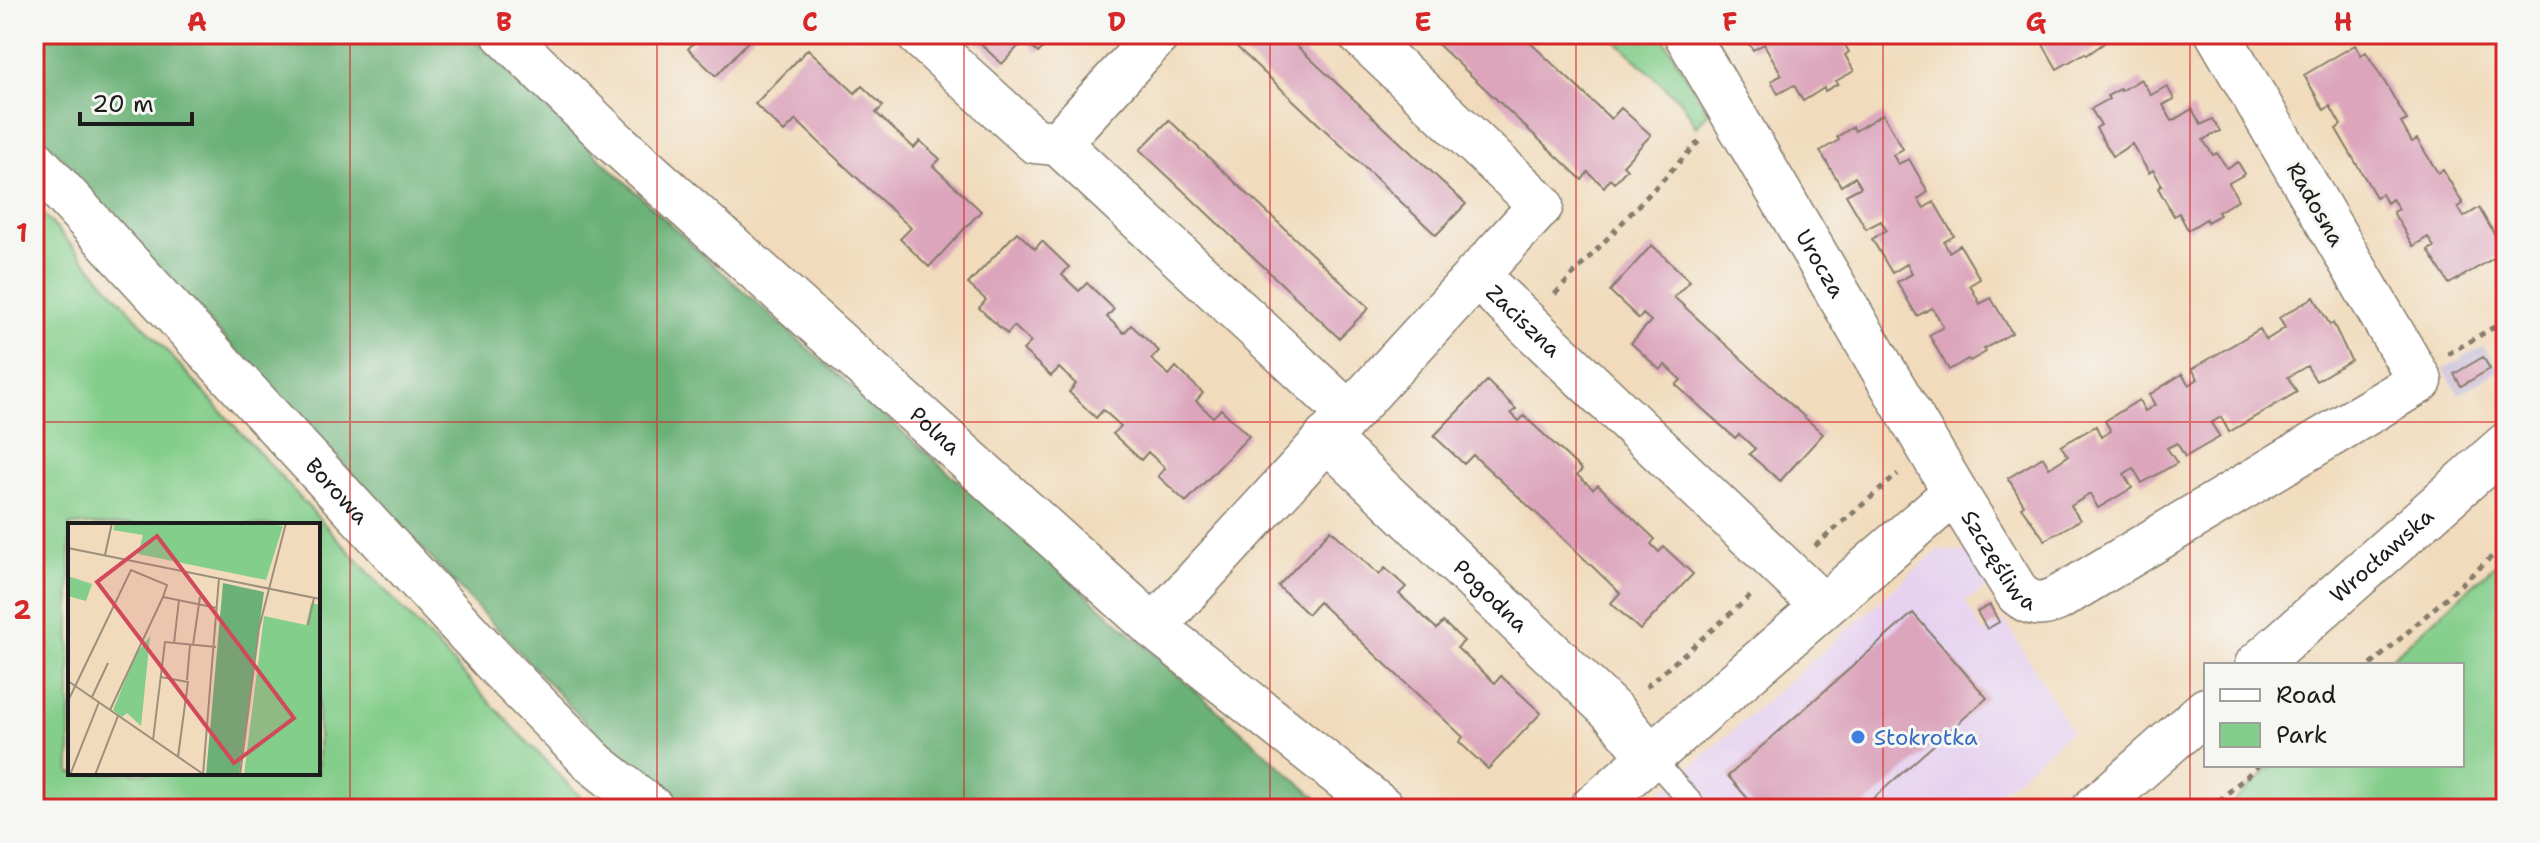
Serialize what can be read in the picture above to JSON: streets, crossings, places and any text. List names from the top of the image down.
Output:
{
  "streets": {
    "street": [
      "Radosna",
      "Urocza",
      "Zaciszna",
      "Polna",
      "Borowa",
      "Szczęśliwa",
      "Wrocławska",
      "Pogodna"
    ]
  },
  "crossings": [
    ["Radosna", "Szczęśliwa"],
    ["Urocza", "Szczęśliwa"],
    ["Zaciszna", "Szczęśliwa"],
    ["Szczęśliwa", "Pogodna"]
  ],
  "places": ["Stokrotka"],
  "legend": ["Road", "Park"],
  "scale_bar": "20 m",
  "grid": {
    "columns": [
      "A",
      "B",
      "C",
      "D",
      "E",
      "F",
      "G",
      "H"
    ],
    "rows": ["1", "2"]
  }
}
